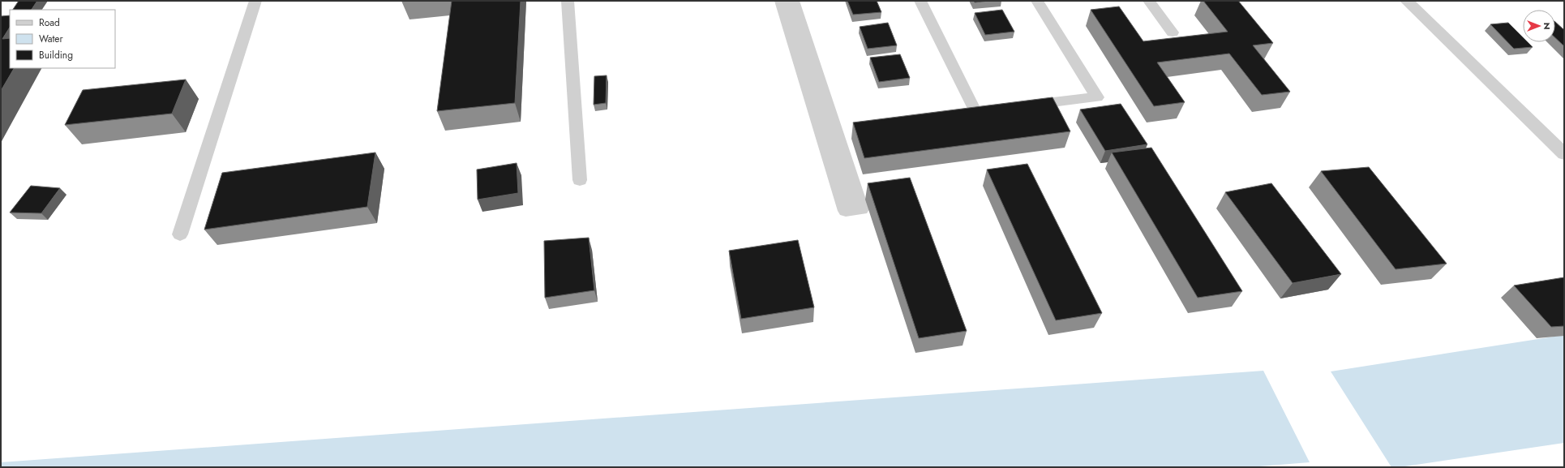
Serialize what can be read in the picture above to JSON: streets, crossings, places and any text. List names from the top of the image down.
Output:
{
  "legend": ["Road", "Water", "Building"],
  "north": "right"
}
